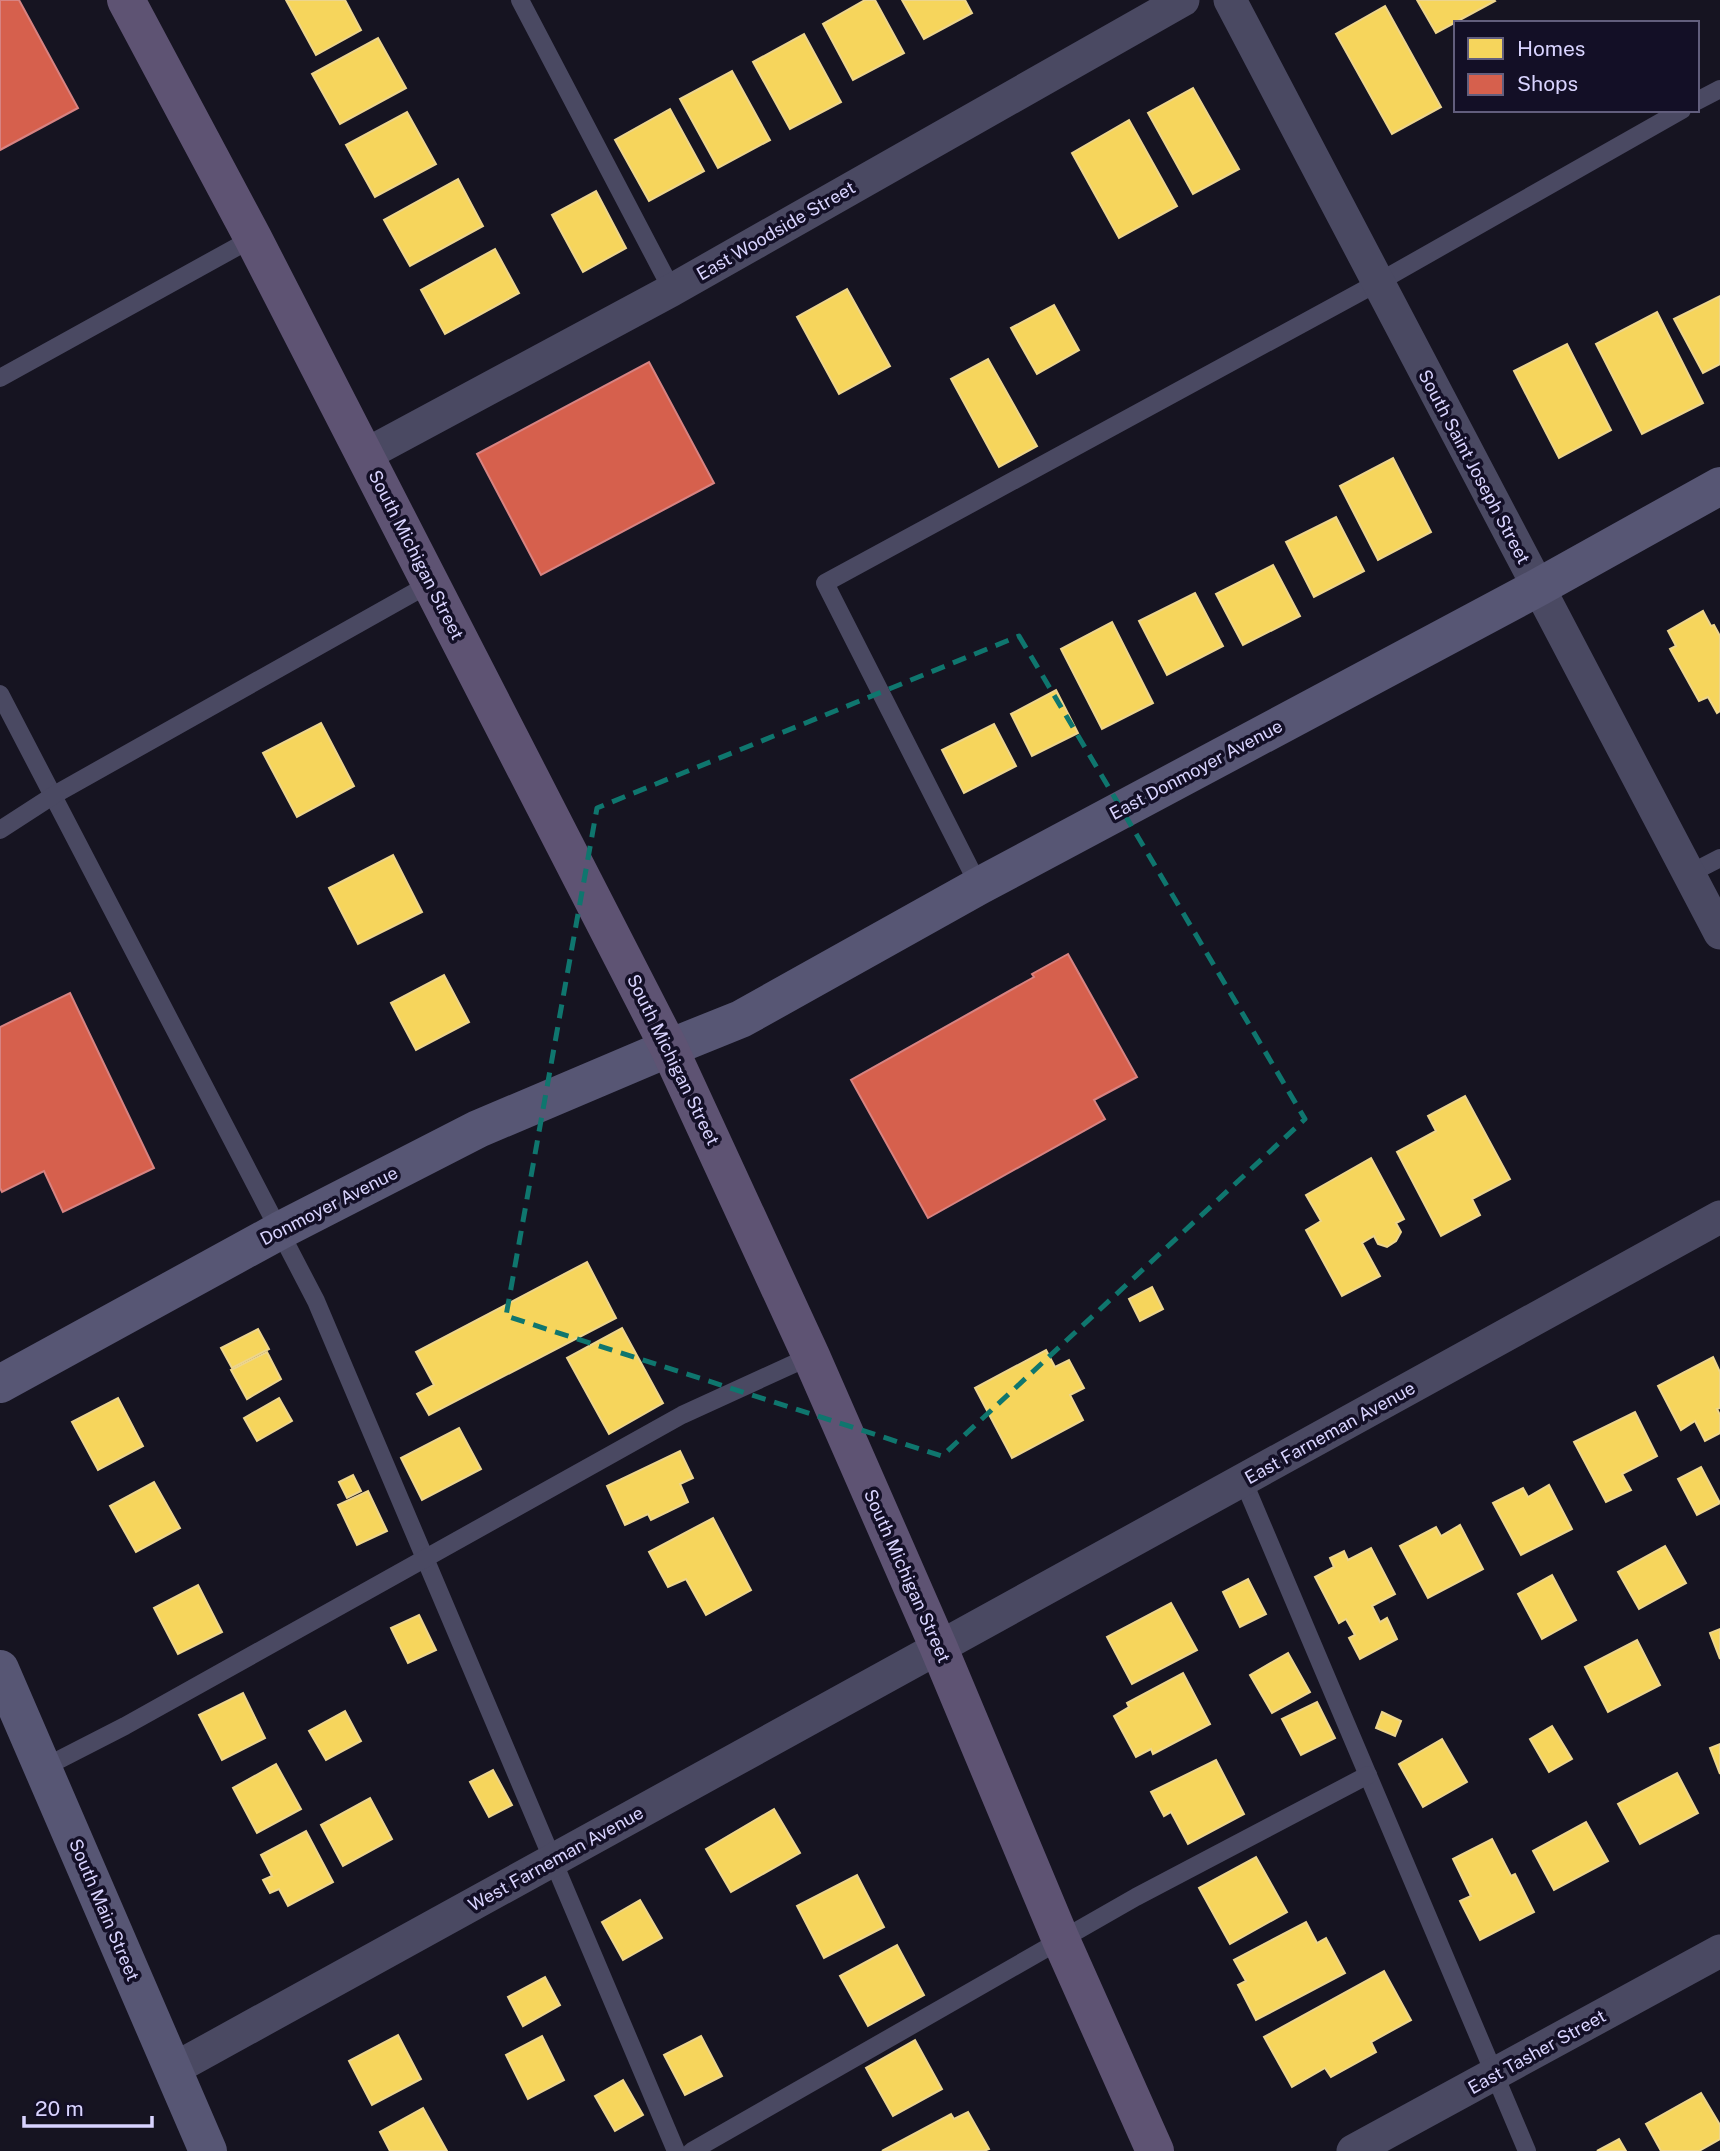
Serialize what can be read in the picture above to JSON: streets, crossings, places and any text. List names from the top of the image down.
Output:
{
  "streets": {
    "main road": ["South Michigan Street"],
    "street": [
      "East Woodside Street",
      "South Saint Joseph Street",
      "East Donmoyer Avenue",
      "Donmoyer Avenue",
      "East Farneman Avenue",
      "West Farneman Avenue",
      "South Main Street",
      "East Tasher Street"
    ]
  },
  "crossings": [
    ["East Woodside Street", "South Michigan Street"],
    ["South Saint Joseph Street", "East Donmoyer Avenue"],
    ["South Michigan Street", "East Donmoyer Avenue"],
    ["South Michigan Street", "Donmoyer Avenue"],
    ["South Michigan Street", "East Farneman Avenue"],
    ["South Michigan Street", "West Farneman Avenue"],
    ["East Donmoyer Avenue", "Donmoyer Avenue"],
    ["East Farneman Avenue", "West Farneman Avenue"],
    ["West Farneman Avenue", "South Main Street"]
  ],
  "legend": ["Homes", "Shops"],
  "scale_bar": "20 m"
}
